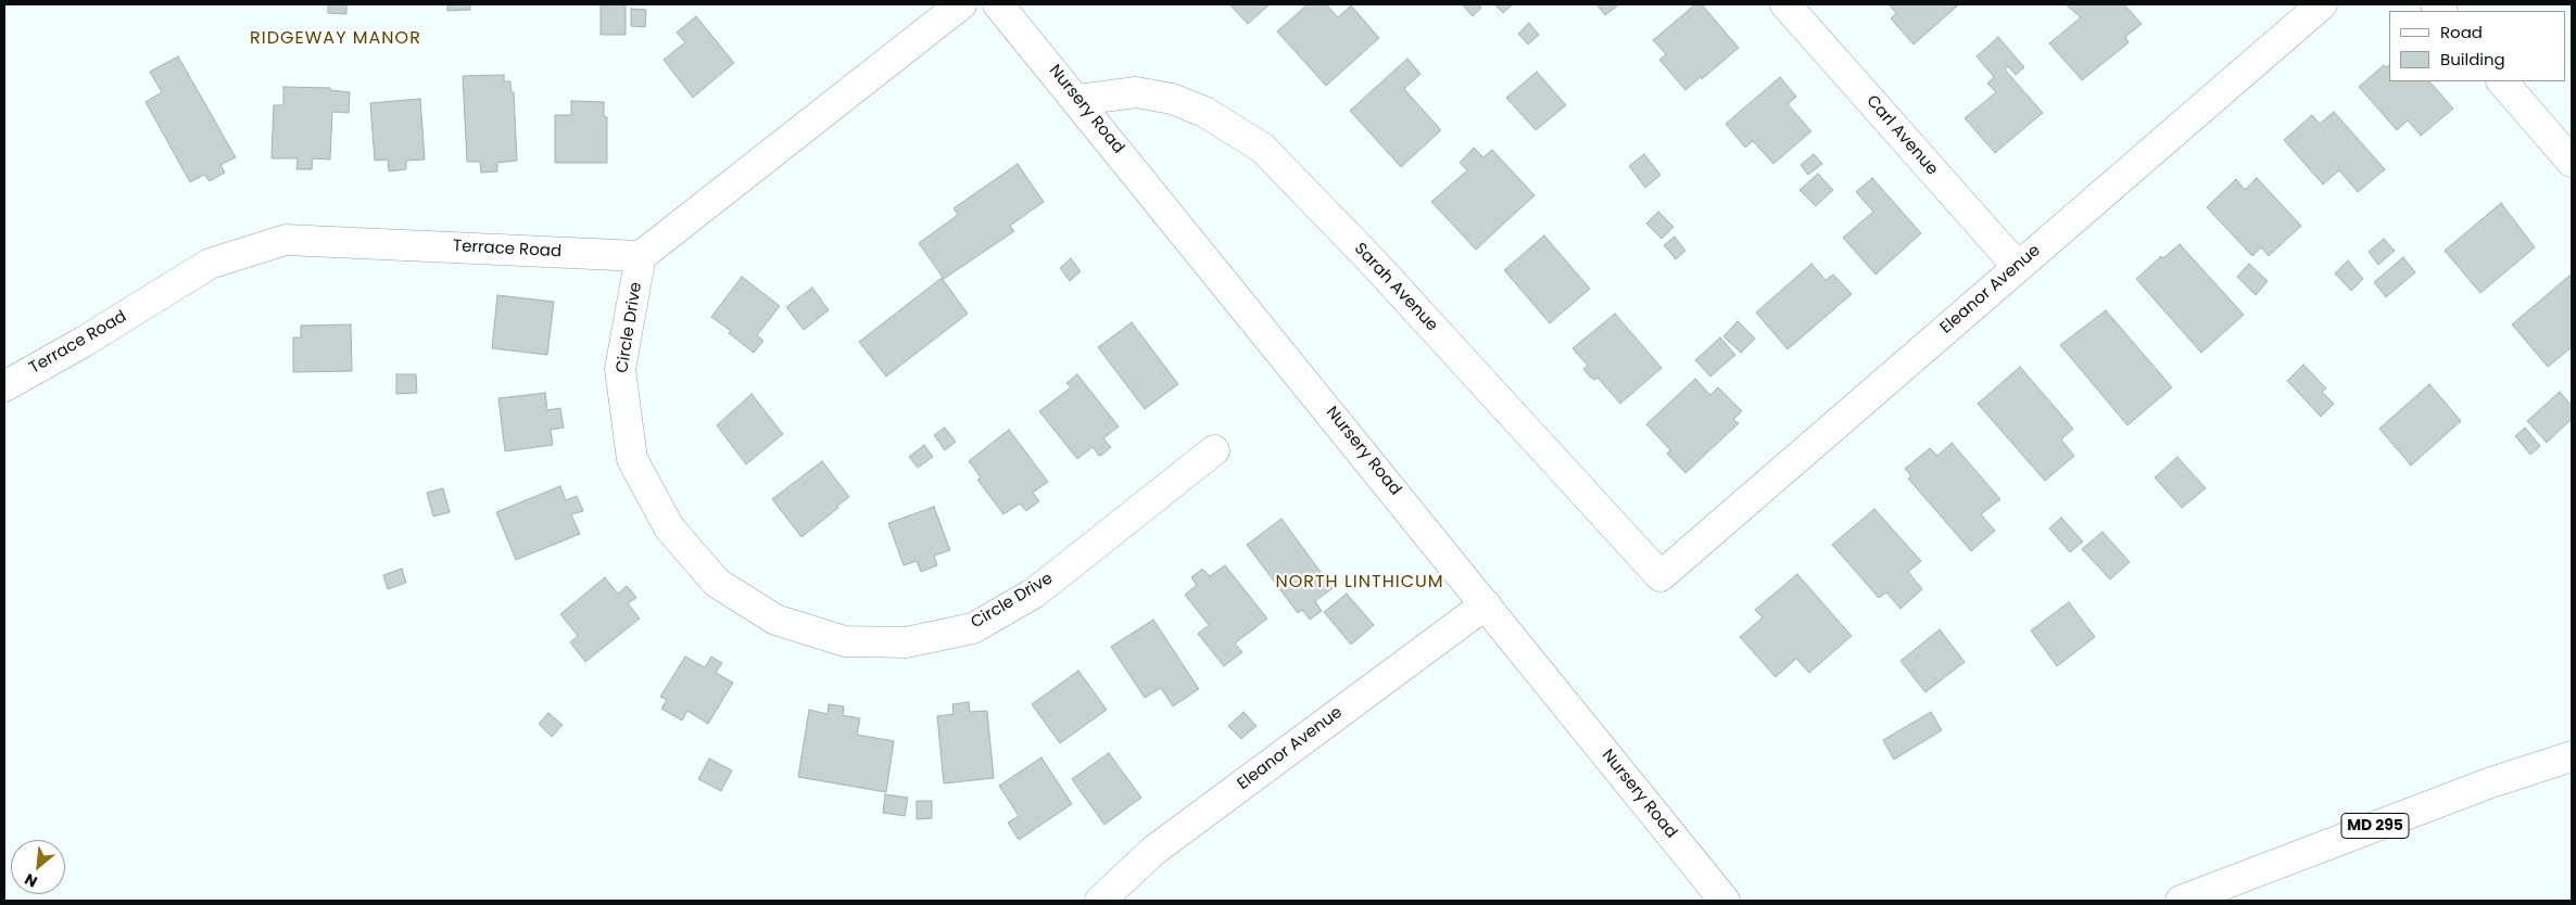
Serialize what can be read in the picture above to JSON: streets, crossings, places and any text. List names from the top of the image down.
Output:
{
  "streets": {
    "main road": [
      "Nursery Road",
      "Carl Avenue",
      "Terrace Road",
      "Sarah Avenue",
      "Eleanor Avenue",
      "Circle Drive",
      "MD 295"
    ]
  },
  "crossings": [
    ["Nursery Road", "Sarah Avenue"],
    ["Nursery Road", "Eleanor Avenue"],
    ["Carl Avenue", "Eleanor Avenue"],
    ["Terrace Road", "Circle Drive"],
    ["Sarah Avenue", "Eleanor Avenue"]
  ],
  "districts": ["RIDGEWAY MANOR", "NORTH LINTHICUM"],
  "legend": ["Road", "Building"],
  "north": "bottom left"
}
